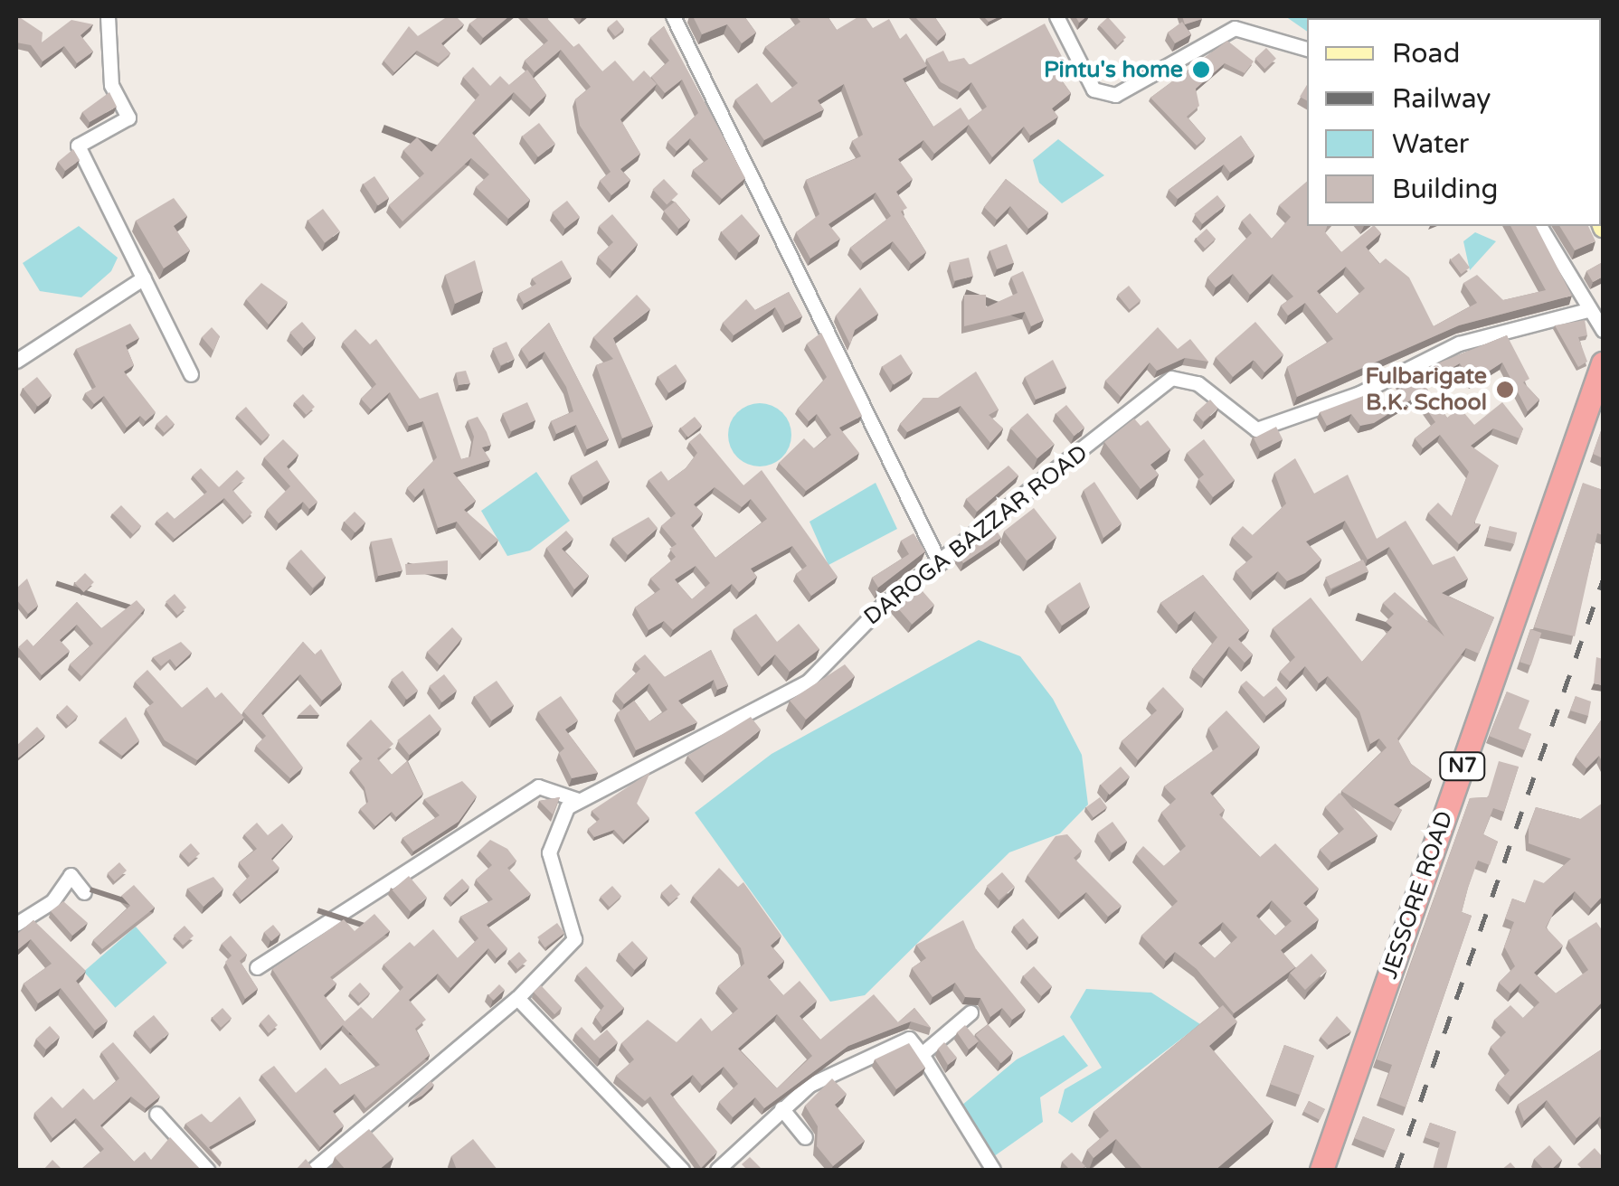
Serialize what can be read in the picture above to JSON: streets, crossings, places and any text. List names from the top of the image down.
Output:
{
  "streets": {
    "highway": ["N7", "JESSORE ROAD"],
    "street": ["DAROGA BAZZAR ROAD"]
  },
  "places": ["Pintu's home", "Fulbarigate B.K. School"],
  "legend": [
    "Road",
    "Railway",
    "Water",
    "Building"
  ]
}
